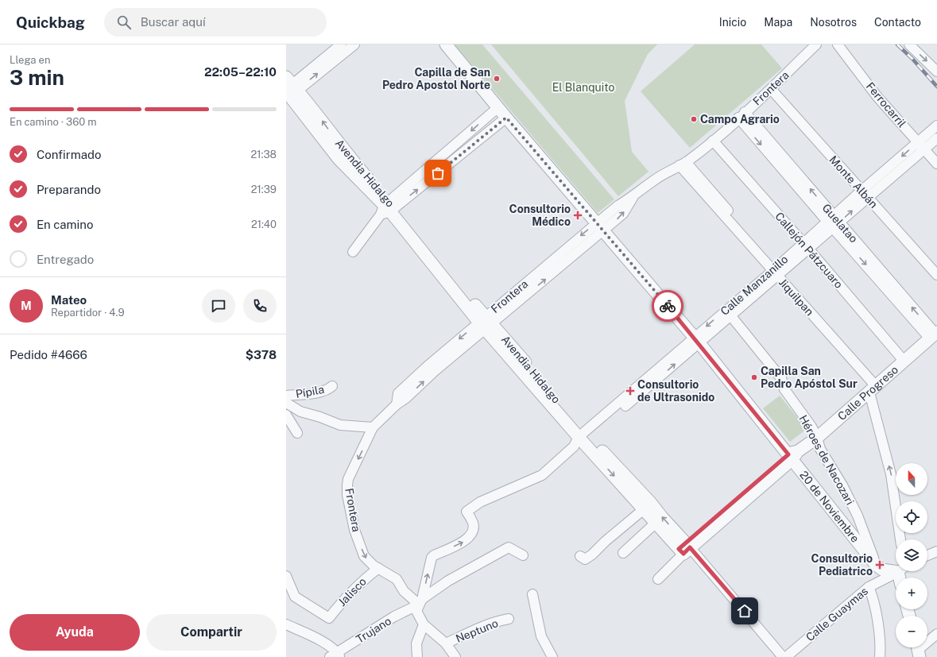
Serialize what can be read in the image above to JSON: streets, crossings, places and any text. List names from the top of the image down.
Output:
{
  "streets": {
    "street": [
      "Frontera",
      "Ferrocarril",
      "Avendia Hidalgo",
      "Monte Albán",
      "Guelatao",
      "Callejón Pátzcuaro",
      "Calle Manzanillo",
      "Jiquilpan",
      "Pípila",
      "Calle Progreso",
      "Héroes de Nacozari",
      "20 de Noviembre",
      "Jalisco",
      "Calle Guaymas",
      "Trujano",
      "Neptuno"
    ]
  },
  "crossings": [
    ["Frontera", "Avendia Hidalgo"],
    ["Frontera", "Monte Albán"],
    ["Frontera", "Guelatao"],
    ["Frontera", "Callejón Pátzcuaro"],
    ["Frontera", "Calle Manzanillo"],
    ["Frontera", "Jiquilpan"],
    ["Frontera", "20 de Noviembre"],
    ["Frontera", "Jalisco"],
    ["Frontera", "Trujano"],
    ["Ferrocarril", "Calle Manzanillo"],
    ["Avendia Hidalgo", "Calle Manzanillo"],
    ["Avendia Hidalgo", "Calle Progreso"],
    ["Monte Albán", "Calle Manzanillo"],
    ["Guelatao", "Calle Manzanillo"],
    ["Guelatao", "Calle Progreso"],
    ["Callejón Pátzcuaro", "Calle Manzanillo"],
    ["Callejón Pátzcuaro", "Calle Progreso"],
    ["Calle Manzanillo", "Jiquilpan"],
    ["Calle Manzanillo", "Héroes de Nacozari"],
    ["Calle Manzanillo", "20 de Noviembre"],
    ["Calle Manzanillo", "Trujano"],
    ["Jiquilpan", "Calle Progreso"],
    ["Calle Progreso", "Héroes de Nacozari"],
    ["Calle Progreso", "20 de Noviembre"],
    ["Héroes de Nacozari", "20 de Noviembre"]
  ],
  "parks": ["El Blanquito"],
  "places": {
    "other": ["Capilla de San Pedro Apostol Norte", "Campo Agrario", "Capilla San Pedro Apóstol Sur"],
    "health": ["Consultorio Médico", "Consultorio de Ultrasonido", "Consultorio Pediatrico"]
  },
  "north": "top",
  "page": {
    "header": "Quickbag",
    "search": "Buscar aquí",
    "nav": [
      "Inicio",
      "Mapa",
      "Nosotros",
      "Contacto"
    ],
    "heading": ["3 min", "Llega en", "22:05–22:10"],
    "panel": [
      "Mateo",
      "Repartidor · 4.9",
      "Pedido #4666",
      "$378"
    ],
    "bar": "En camino · 360 m",
    "list": [
      ["Confirmado", "21:38"],
      ["Preparando", "21:39"],
      ["En camino", "21:40"],
      "Entregado"
    ],
    "round": "M",
    "map_buttons": ["+", "−"],
    "buttons": ["Ayuda", "Compartir"]
  }
}
